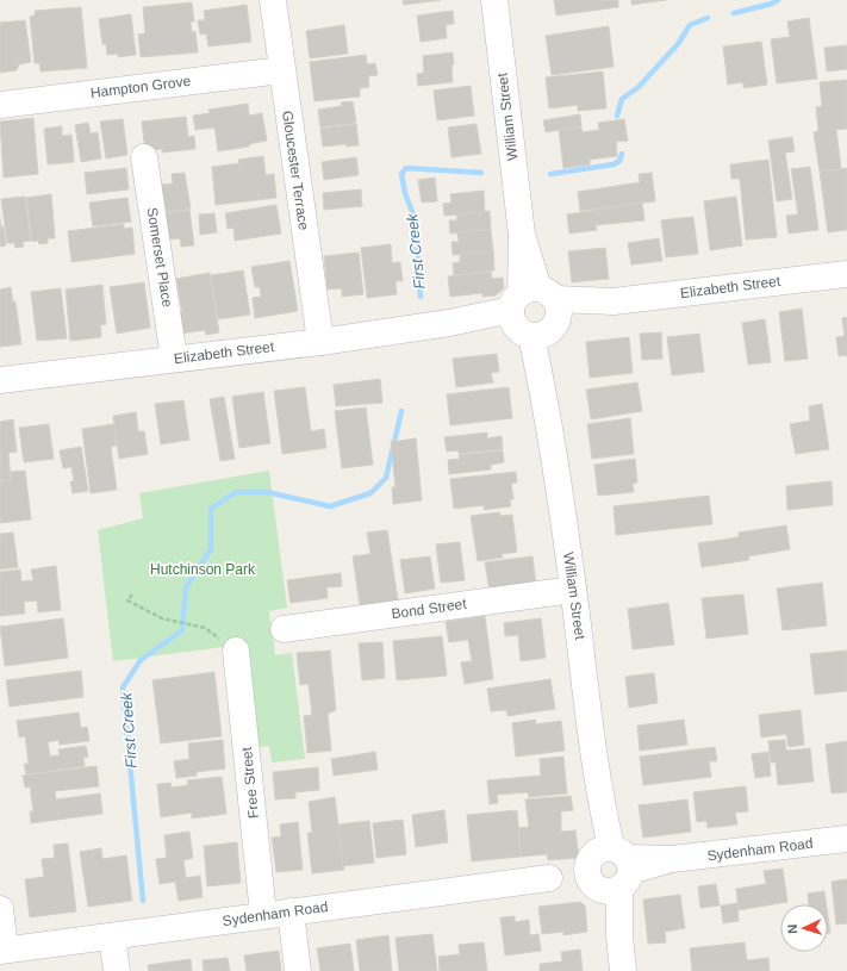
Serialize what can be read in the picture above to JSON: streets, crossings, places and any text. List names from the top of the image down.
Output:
{
  "streets": {
    "street": [
      "Hampton Grove",
      "William Street",
      "Gloucester Terrace",
      "Somerset Place",
      "Elizabeth Street",
      "Bond Street",
      "Free Street",
      "Sydenham Road"
    ]
  },
  "crossings": [
    ["Hampton Grove", "Gloucester Terrace"],
    ["William Street", "Elizabeth Street"],
    ["William Street", "Bond Street"],
    ["William Street", "Sydenham Road"],
    ["Gloucester Terrace", "Elizabeth Street"],
    ["Somerset Place", "Elizabeth Street"],
    ["Free Street", "Sydenham Road"]
  ],
  "water": ["First Creek"],
  "parks": ["Hutchinson Park"],
  "north": "left"
}
